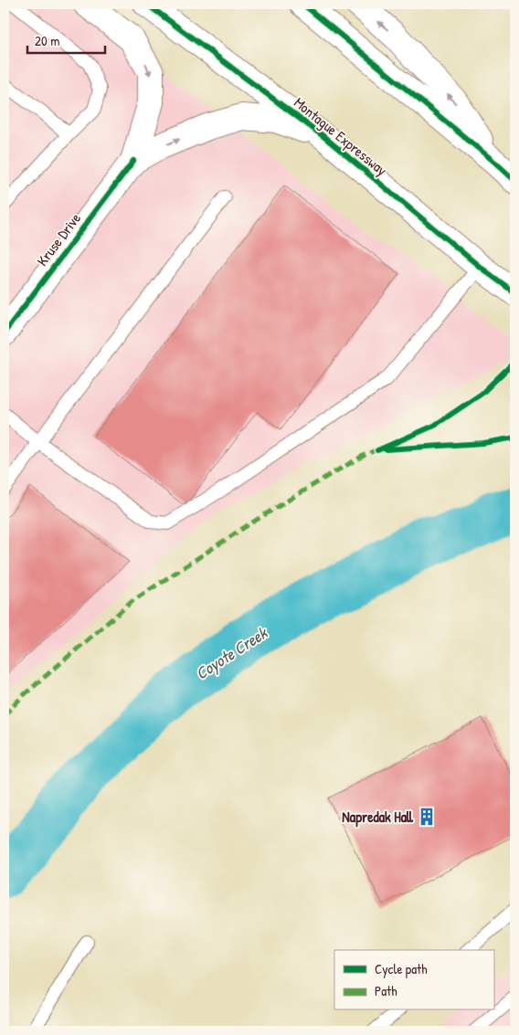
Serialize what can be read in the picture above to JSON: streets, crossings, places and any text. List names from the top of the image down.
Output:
{
  "streets": {
    "main road": ["Montague Expressway", "Kruse Drive"]
  },
  "water": ["Coyote Creek"],
  "places": {
    "building": ["Napredak Hall"]
  },
  "legend": ["Cycle path", "Path"],
  "scale_bar": "20 m"
}
